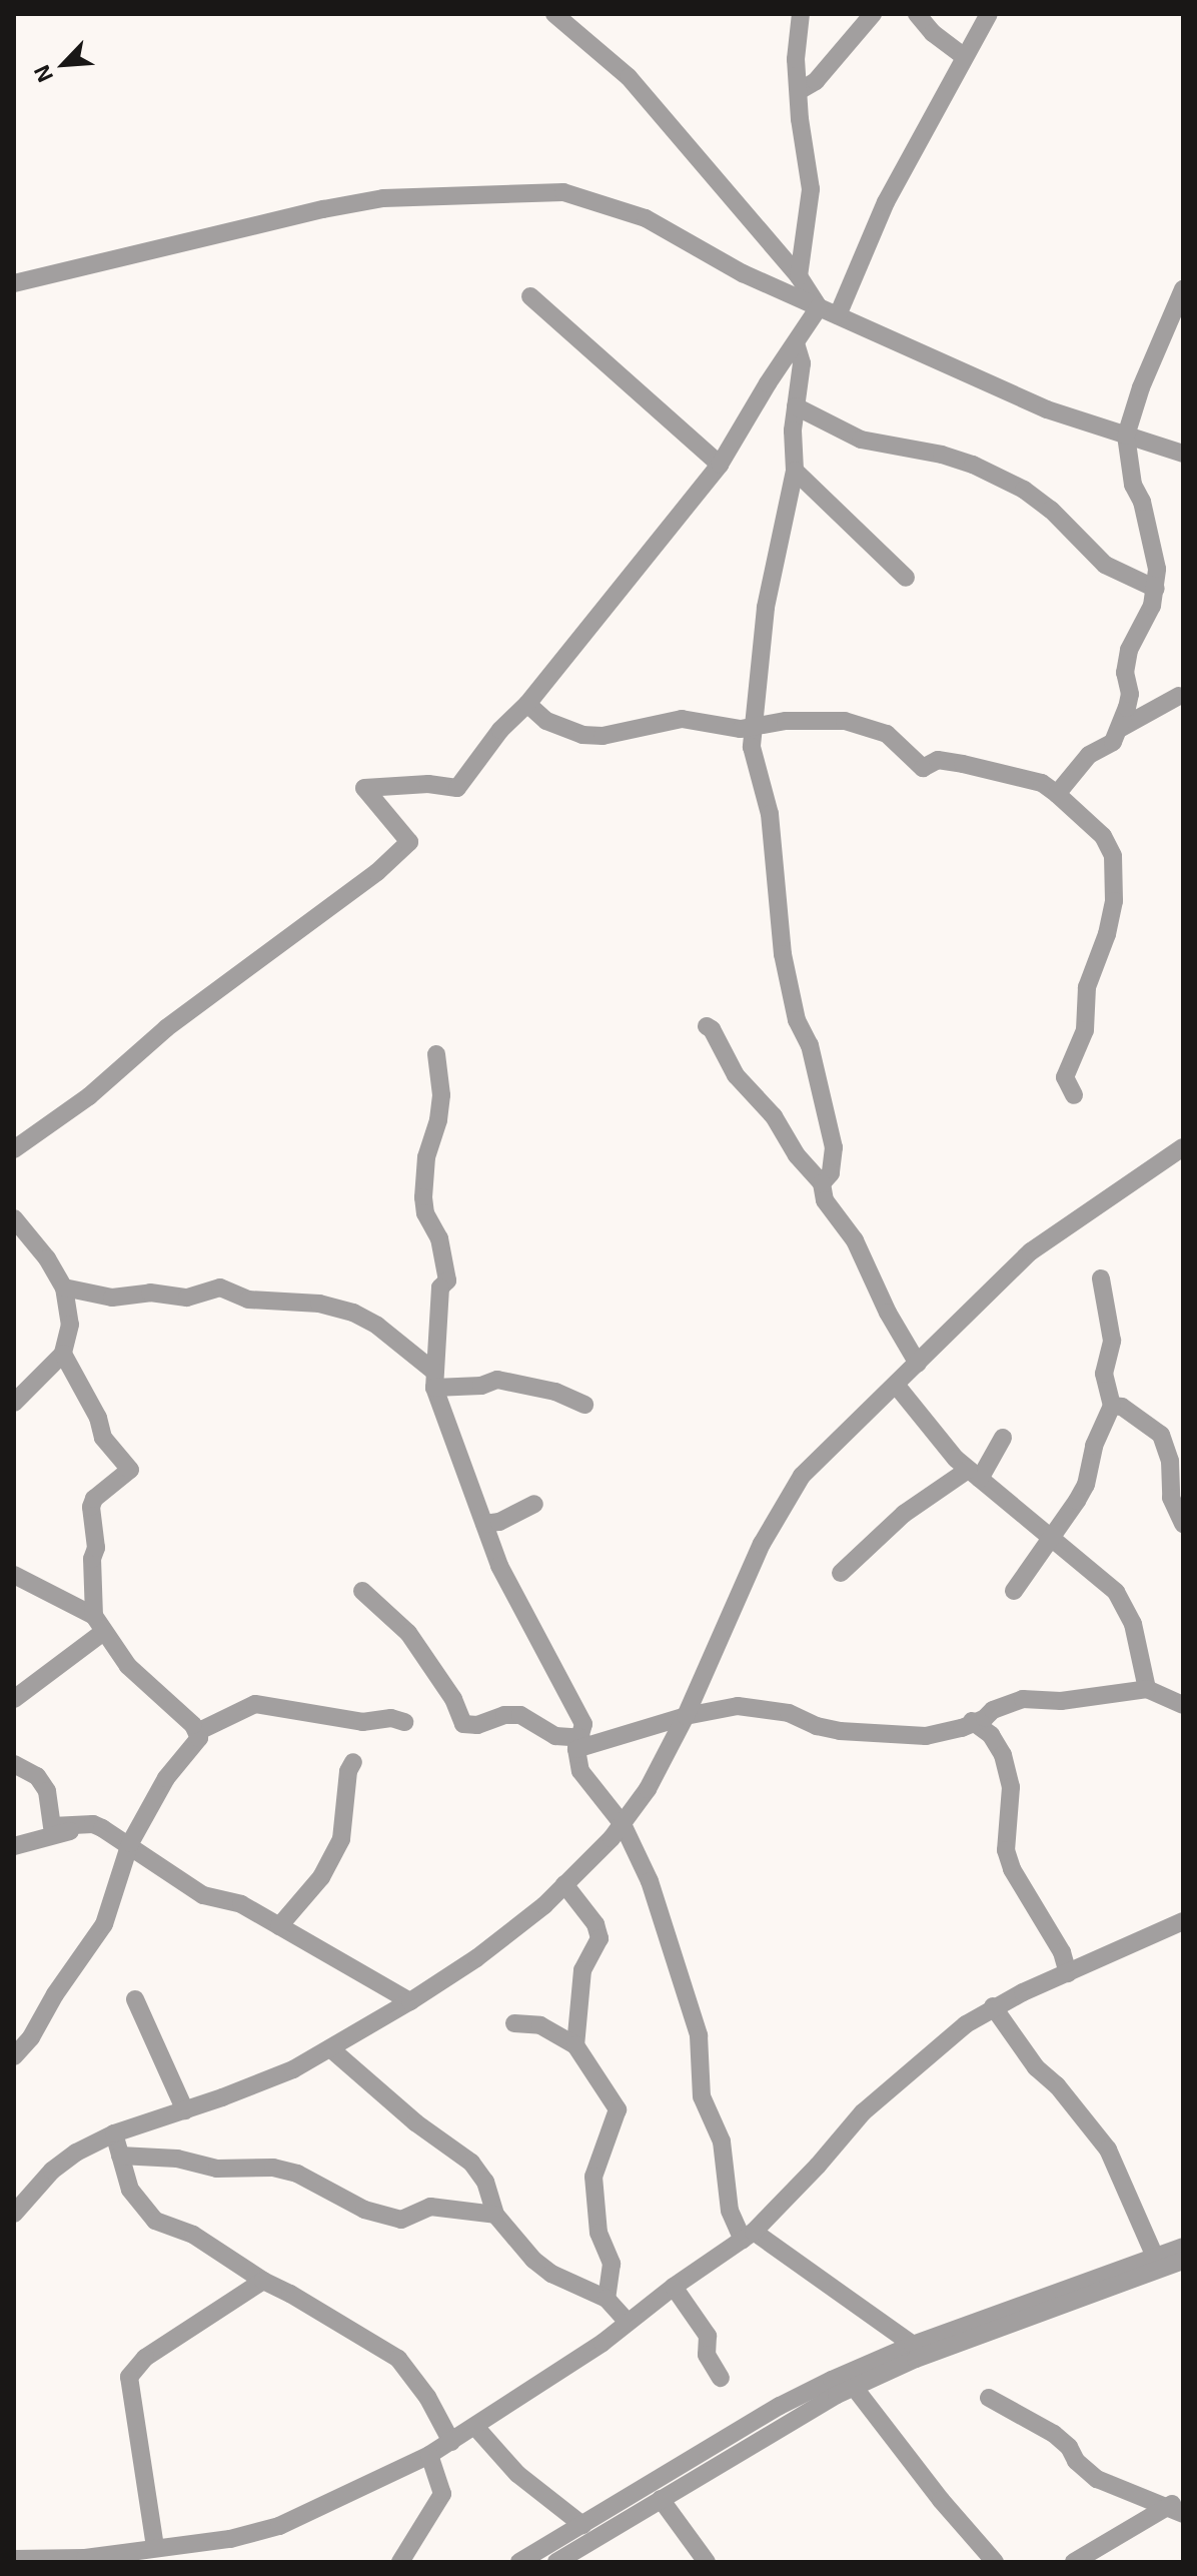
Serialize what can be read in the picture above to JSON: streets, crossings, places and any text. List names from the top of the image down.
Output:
{
  "north": "bottom left"
}
